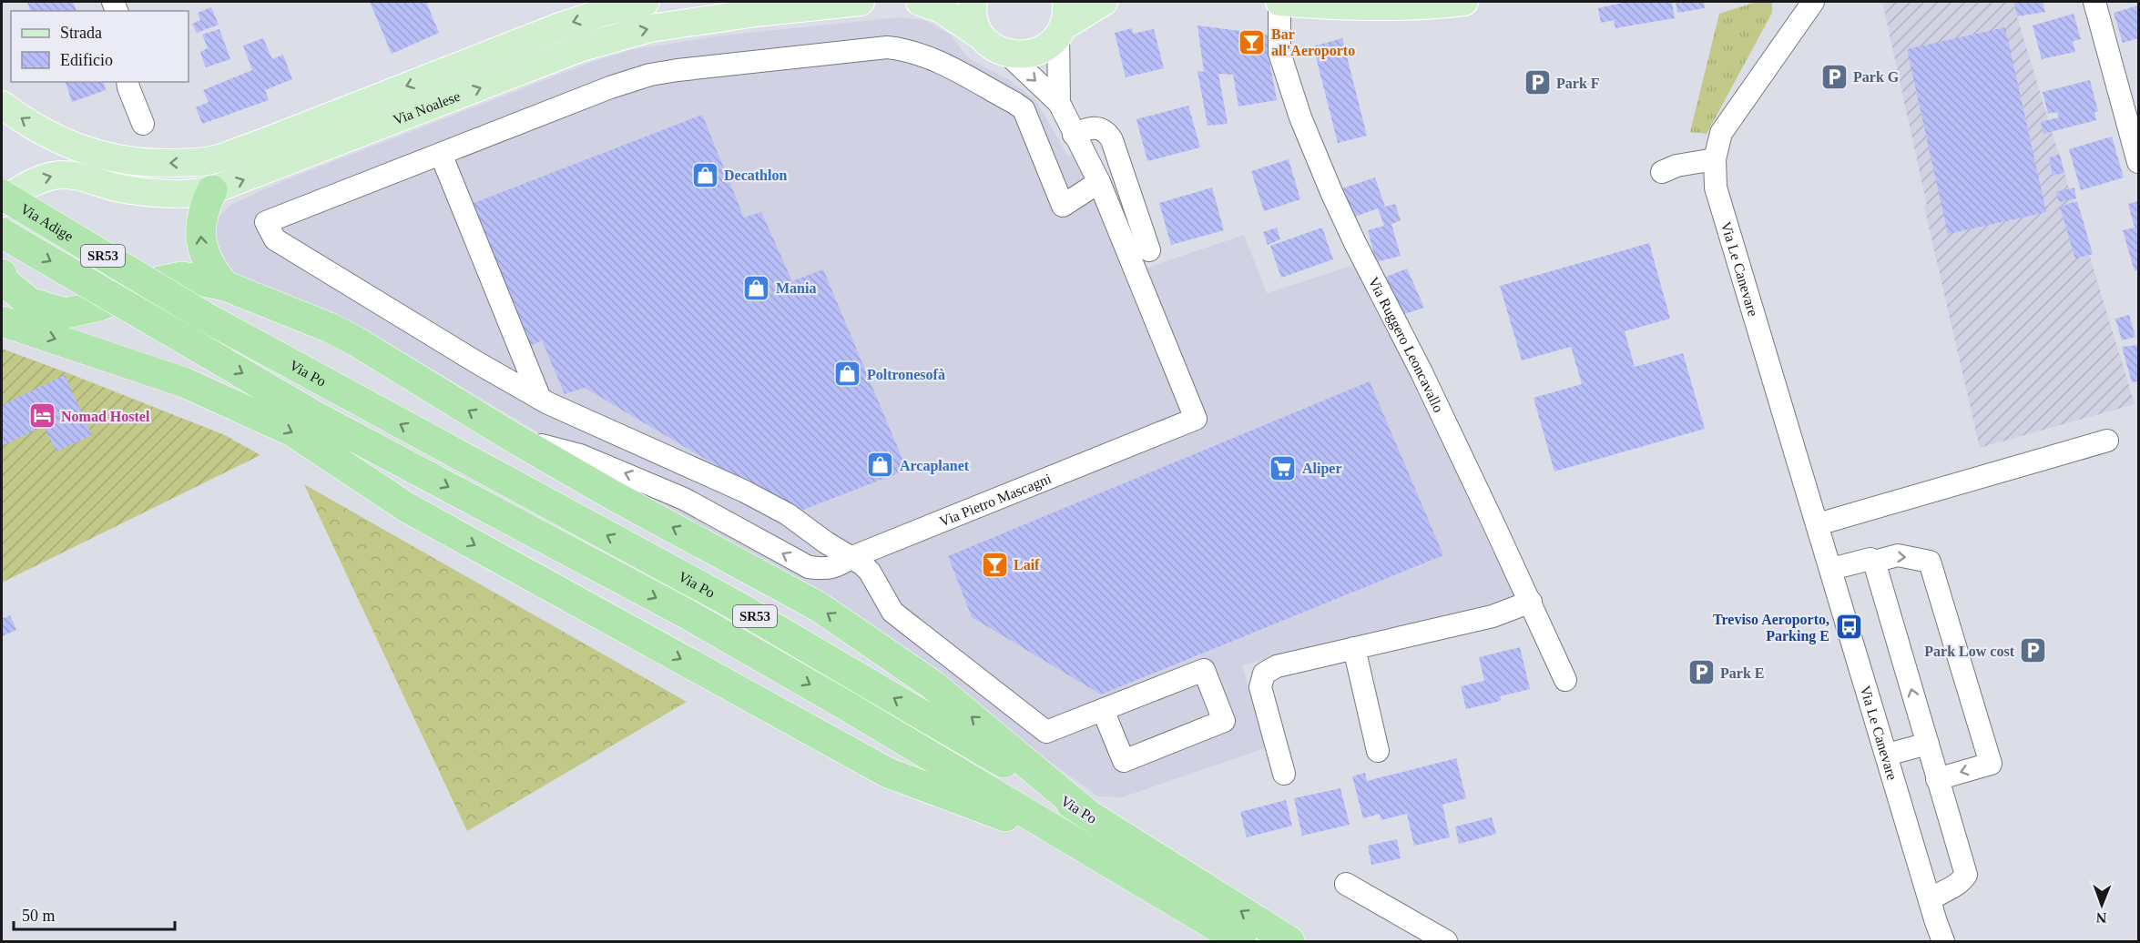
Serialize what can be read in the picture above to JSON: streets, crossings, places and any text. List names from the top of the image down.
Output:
{
  "streets": {
    "highway": ["Via Adige", "SR53", "Via Po"],
    "main road": ["Via Noalese"],
    "street": ["Via Le Canevare", "Via Ruggero Leoncavallo", "Via Pietro Mascagni"]
  },
  "crossings": [
    ["Via Adige", "Via Po"]
  ],
  "places": {
    "bar": ["Bar all'Aeroporto", "Laif"],
    "parking": [
      "Park G",
      "Park F",
      "Park Low cost",
      "Park E"
    ],
    "shop": [
      "Decathlon",
      "Mania",
      "Poltronesofà",
      "Arcaplanet"
    ],
    "hotel": ["Nomad Hostel"],
    "supermarket": ["Aliper"],
    "bus stop": ["Treviso Aeroporto, Parking E"]
  },
  "legend": ["Strada", "Edificio"],
  "scale_bar": "50 m",
  "north": "bottom"
}
